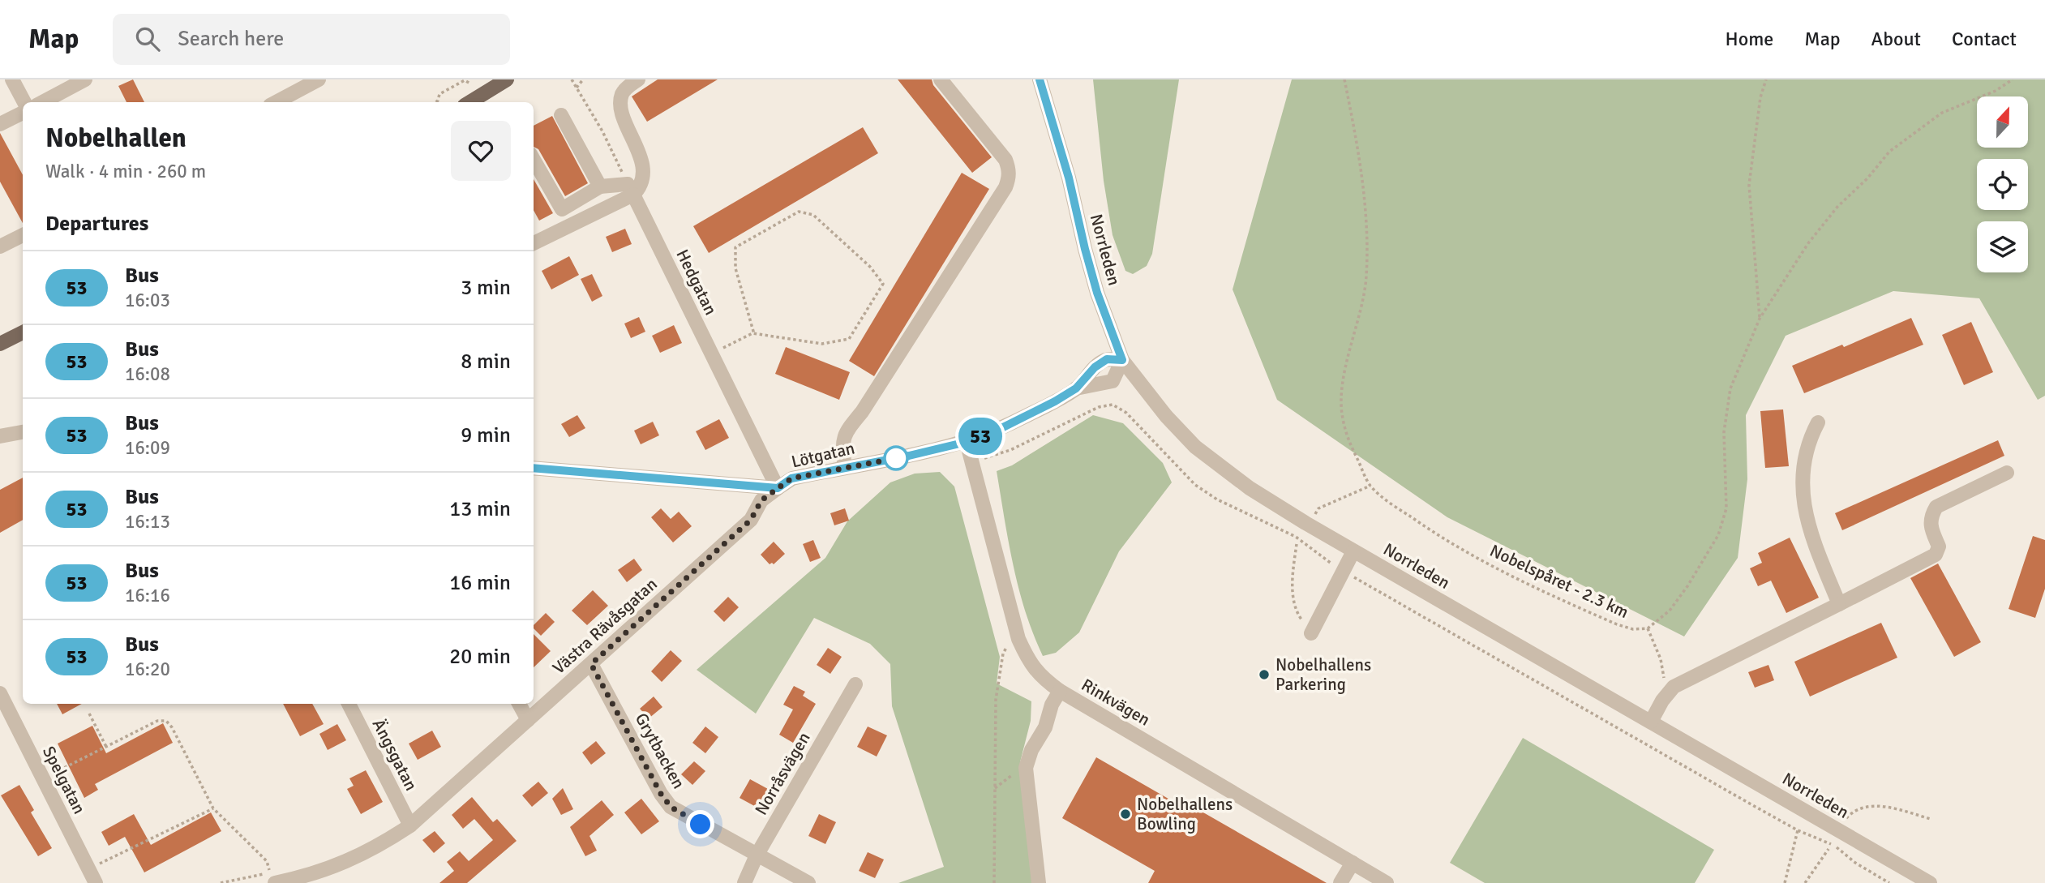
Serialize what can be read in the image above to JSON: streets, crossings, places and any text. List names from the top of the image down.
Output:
{
  "streets": {
    "street": [
      "Norrleden",
      "Hedgatan",
      "Lötgatan",
      "Västra Rävåsgatan",
      "Rinkvägen",
      "Grytbacken",
      "Ängsgatan",
      "Norråsvägen",
      "Spelgatan"
    ],
    "path": ["Nobelspåret - 2.3 km"]
  },
  "crossings": [
    ["Norrleden", "Lötgatan"],
    ["Hedgatan", "Lötgatan"],
    ["Hedgatan", "Västra Rävåsgatan"],
    ["Lötgatan", "Västra Rävåsgatan"],
    ["Lötgatan", "Rinkvägen"],
    ["Västra Rävåsgatan", "Grytbacken"],
    ["Västra Rävåsgatan", "Ängsgatan"],
    ["Grytbacken", "Norråsvägen"]
  ],
  "places": ["Nobelhallens Parkering", "Nobelhallens Bowling"],
  "lines": ["bus line 53"],
  "north": "top",
  "page": {
    "header": "Map",
    "search": "Search here",
    "nav": [
      "Home",
      "Map",
      "About",
      "Contact"
    ],
    "on_map": "53",
    "heading": [
      ["Nobelhallen", "Walk · 4 min · 260 m"],
      "Departures"
    ],
    "list": [
      {
        "mark": "53",
        "name": "Bus",
        "note": "16:03",
        "value": "3 min"
      },
      {
        "mark": "53",
        "name": "Bus",
        "note": "16:08",
        "value": "8 min"
      },
      {
        "mark": "53",
        "name": "Bus",
        "note": "16:09",
        "value": "9 min"
      },
      {
        "mark": "53",
        "name": "Bus",
        "note": "16:13",
        "value": "13 min"
      },
      {
        "mark": "53",
        "name": "Bus",
        "note": "16:16",
        "value": "16 min"
      },
      {
        "mark": "53",
        "name": "Bus",
        "note": "16:20",
        "value": "20 min"
      }
    ]
  }
}
